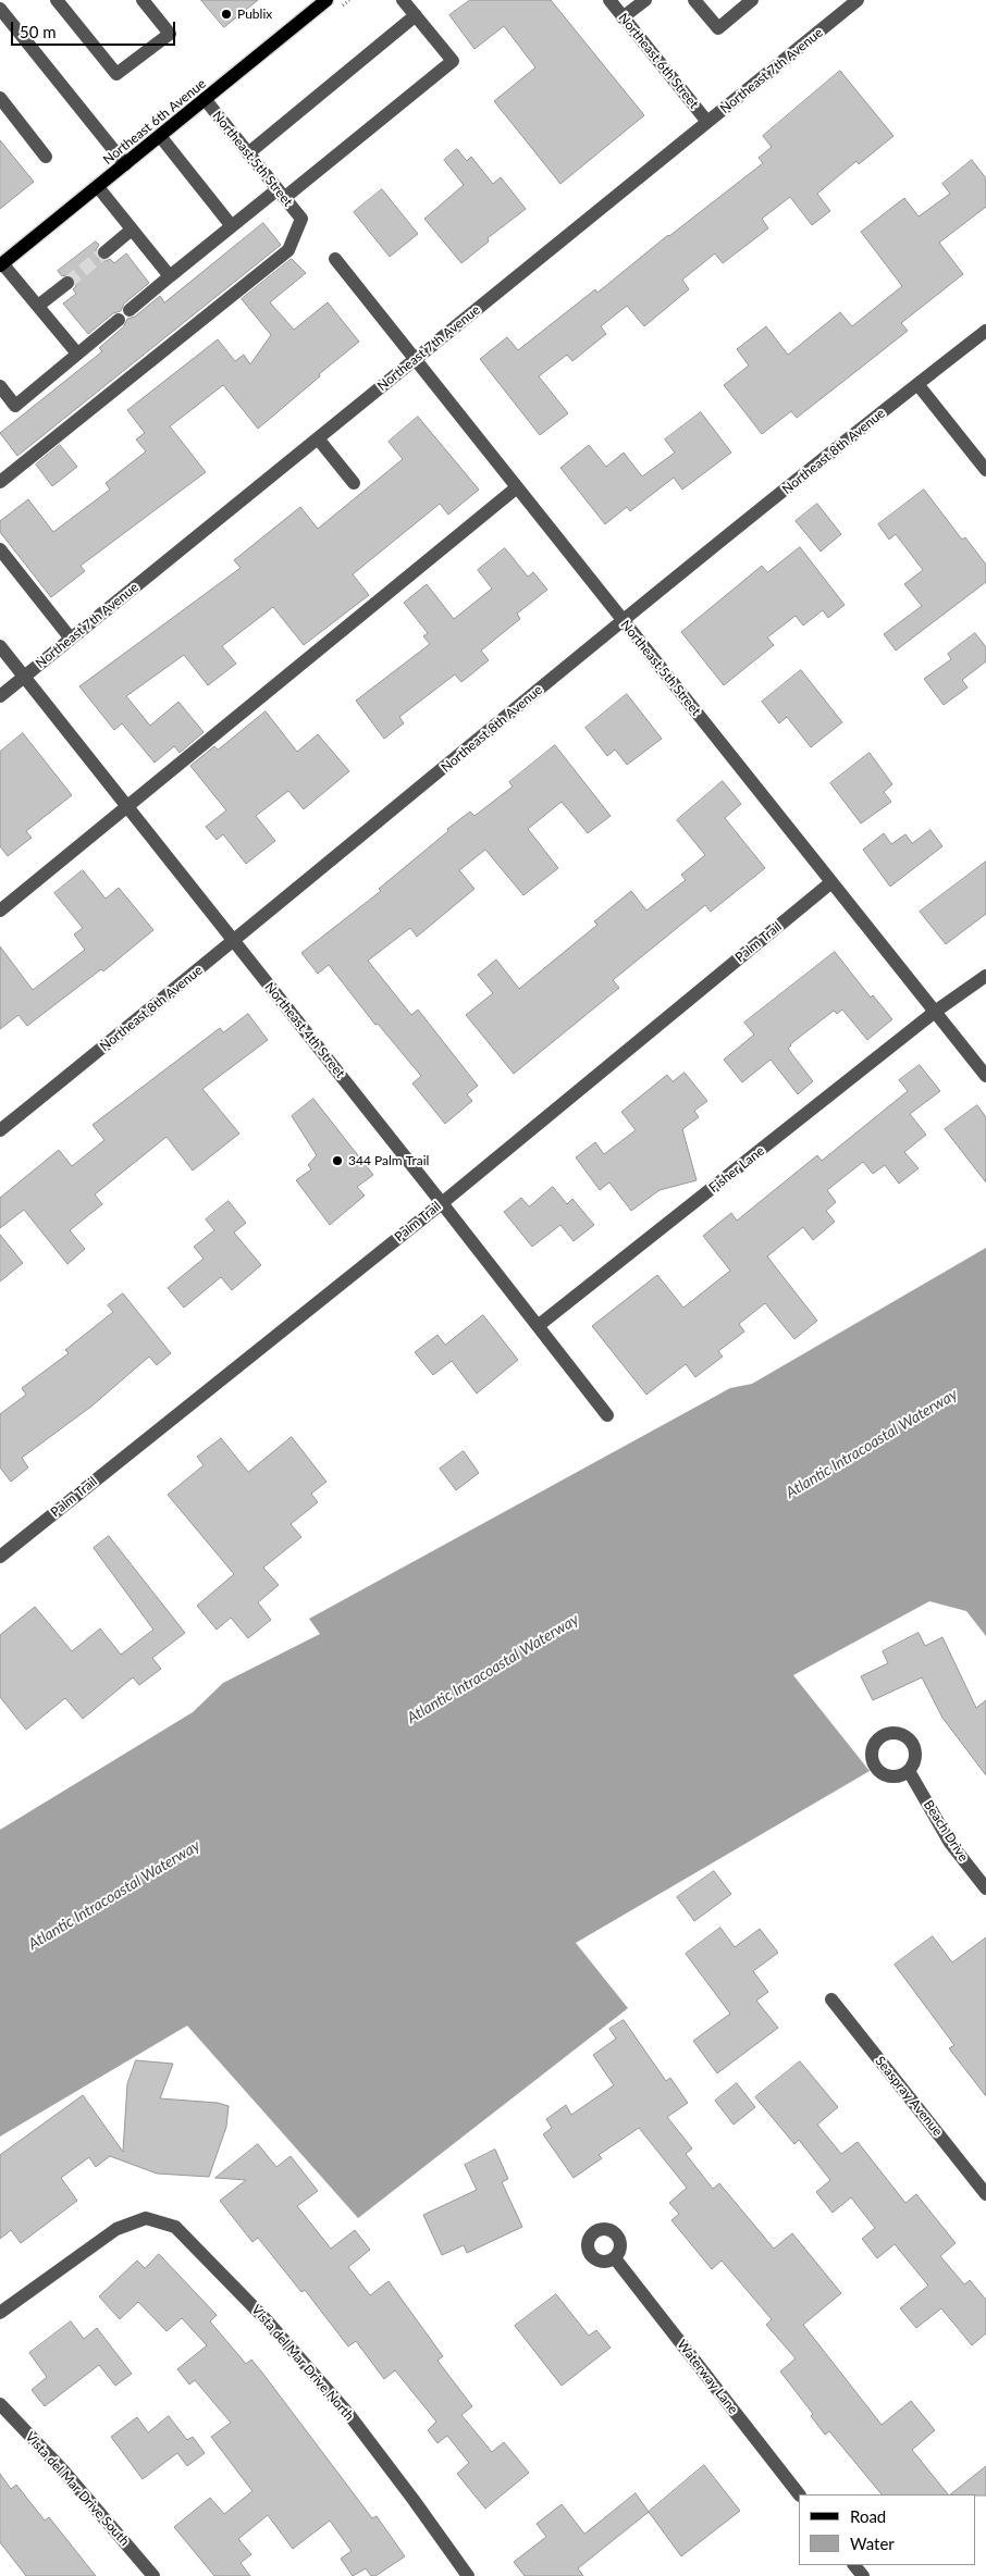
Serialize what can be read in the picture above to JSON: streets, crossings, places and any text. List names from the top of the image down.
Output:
{
  "streets": {
    "main road": ["Northeast 6th Avenue"],
    "street": [
      "Northeast 6th Street",
      "Northeast 7th Avenue",
      "Northeast 5th Street",
      "Northeast 8th Avenue",
      "Palm Trail",
      "Northeast 4th Street",
      "Fisher Lane",
      "Beach Drive",
      "Seaspray Avenue",
      "Vista del Mar Drive North",
      "Waterway Lane",
      "Vista del Mar Drive South"
    ]
  },
  "crossings": [
    ["Northeast 6th Street", "Northeast 7th Avenue"],
    ["Northeast 7th Avenue", "Northeast 5th Street"],
    ["Northeast 7th Avenue", "Northeast 4th Street"],
    ["Northeast 6th Avenue", "Northeast 5th Street"],
    ["Northeast 5th Street", "Northeast 8th Avenue"],
    ["Northeast 5th Street", "Palm Trail"],
    ["Northeast 5th Street", "Fisher Lane"],
    ["Northeast 8th Avenue", "Northeast 4th Street"],
    ["Palm Trail", "Northeast 4th Street"],
    ["Northeast 4th Street", "Fisher Lane"]
  ],
  "water": ["Atlantic Intracoastal Waterway"],
  "places": ["Publix", "344 Palm Trail"],
  "legend": ["Road", "Water"],
  "scale_bar": "50 m"
}
